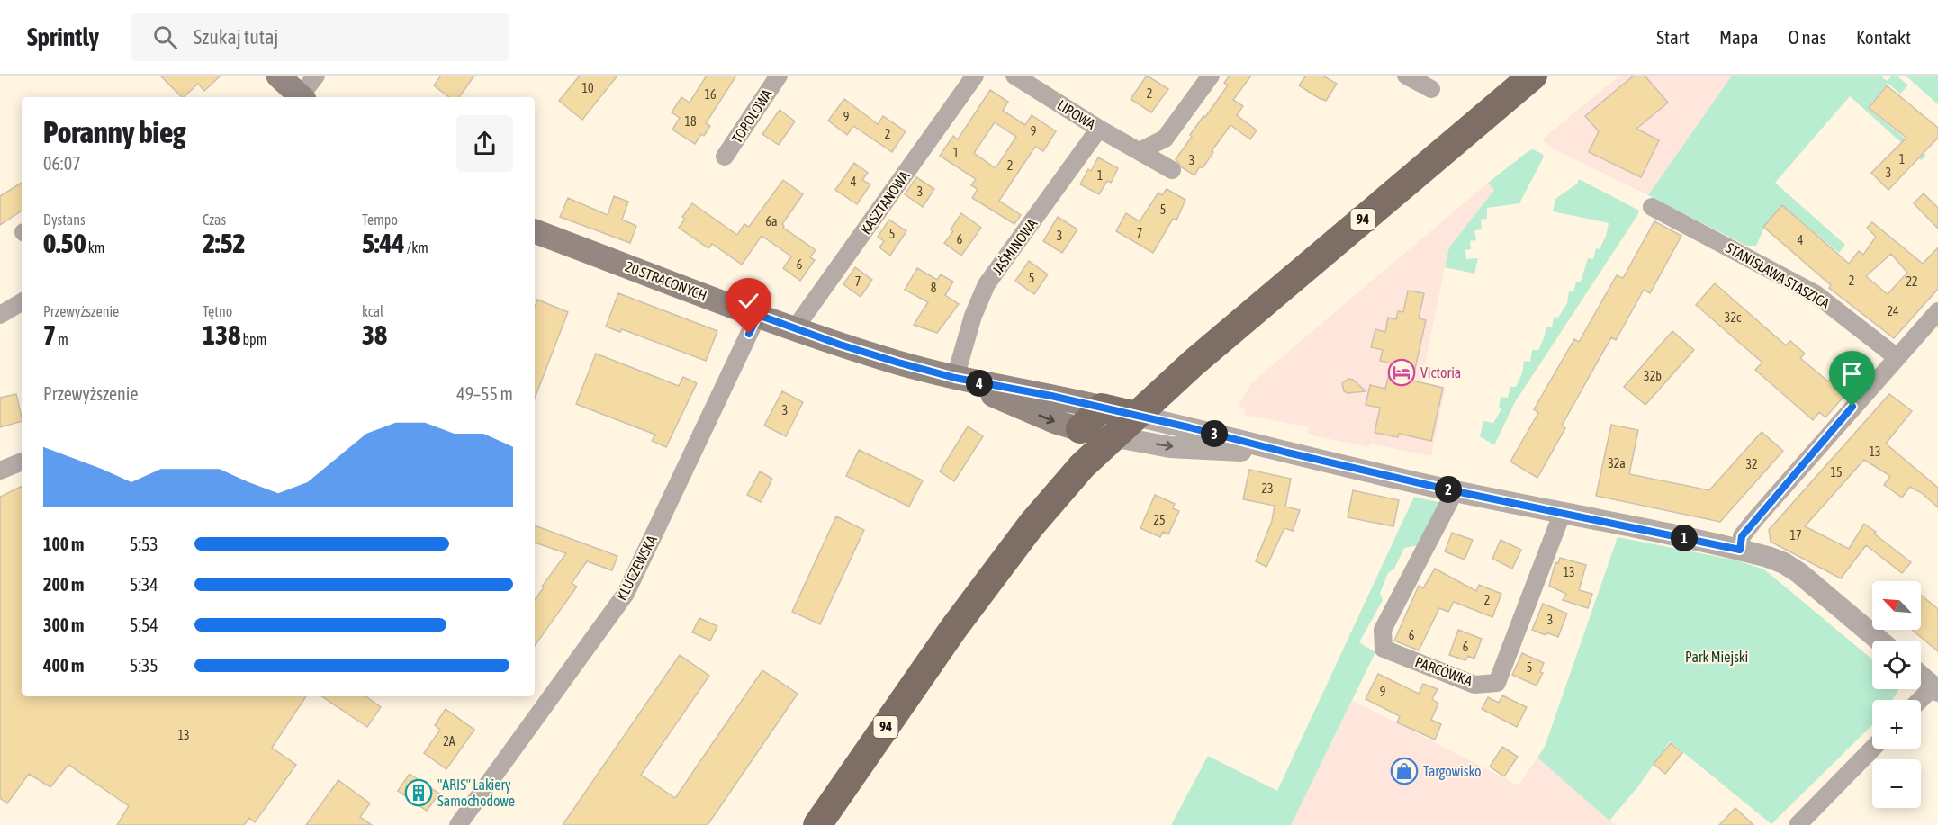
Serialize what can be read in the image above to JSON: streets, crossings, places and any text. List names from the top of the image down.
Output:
{
  "streets": {
    "main road": ["94", "20 STRACONYCH"],
    "street": [
      "LIPOWA",
      "TOPOLOWA",
      "KASZTANOWA",
      "JAŚMINOWA",
      "STANISŁAWA STASZICA",
      "KLUCZEWSKA",
      "PARCÓWKA"
    ]
  },
  "crossings": [
    ["LIPOWA", "JAŚMINOWA"],
    ["KASZTANOWA", "20 STRACONYCH"],
    ["94", "20 STRACONYCH"],
    ["JAŚMINOWA", "20 STRACONYCH"],
    ["20 STRACONYCH", "KLUCZEWSKA"]
  ],
  "parks": ["Park Miejski"],
  "places": {
    "hotel": ["Victoria"],
    "shop": ["Targowisko"],
    "building": ["\"ARIS\" Lakiery Samochodowe"]
  },
  "house_numbers": [
    "10",
    "2",
    "16",
    "9",
    "18",
    "9",
    "2",
    "1",
    "1",
    "3",
    "2",
    "3",
    "1",
    "4",
    "3",
    "5",
    "6a",
    "7",
    "5",
    "3",
    "6",
    "4",
    "6",
    "5",
    "2",
    "7",
    "22",
    "8",
    "24",
    "32c",
    "32b",
    "3",
    "13",
    "32a",
    "32",
    "15",
    "23",
    "25",
    "17",
    "13",
    "2",
    "3",
    "6",
    "6",
    "5",
    "9",
    "13",
    "2A"
  ],
  "north": "top left",
  "page": {
    "header": "Sprintly",
    "search": "Szukaj tutaj",
    "nav": [
      "Start",
      "Mapa",
      "O nas",
      "Kontakt"
    ],
    "heading": ["Poranny bieg", "06:07"],
    "stats": [
      ["Dystans", "0.50 km"],
      ["Czas", "2:52"],
      ["Tempo", "5:44 /km"],
      ["Przewyższenie", "7 m"],
      ["Tętno", "138 bpm"],
      ["kcal", "38"]
    ],
    "pins": [
      "4",
      "3",
      "2",
      "1"
    ],
    "chart": ["Przewyższenie", "49–55 m"],
    "list": [
      {
        "name": "100 m",
        "note": "5:53"
      },
      {
        "name": "200 m",
        "note": "5:34"
      },
      {
        "name": "300 m",
        "note": "5:54"
      },
      {
        "name": "400 m",
        "note": "5:35"
      }
    ],
    "map_buttons": ["+", "−"]
  }
}
